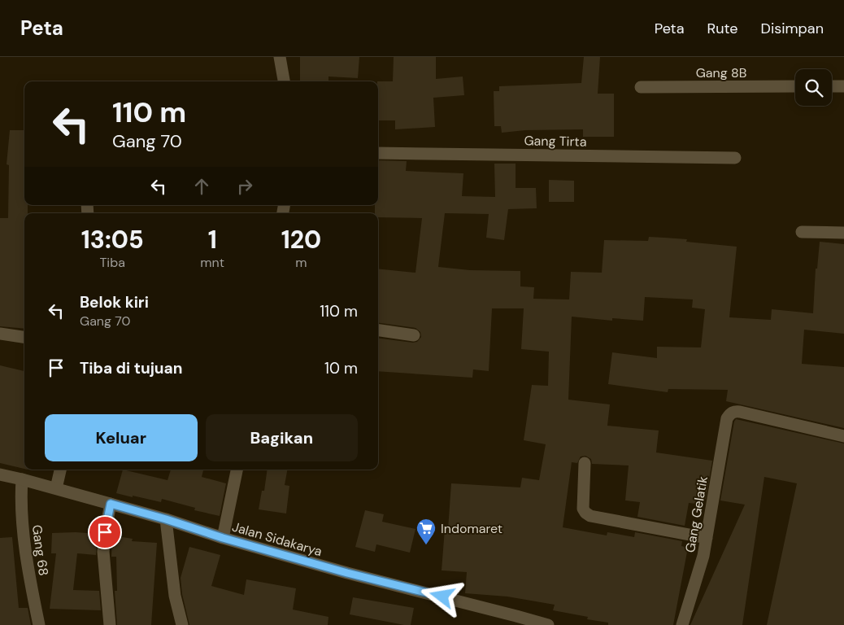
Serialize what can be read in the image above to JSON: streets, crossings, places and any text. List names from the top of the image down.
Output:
{
  "streets": {
    "street": [
      "Gang 8B",
      "Gang Tirta",
      "Gang Gelatik",
      "Jalan Sidakarya",
      "Gang 68"
    ]
  },
  "crossings": [
    ["Jalan Sidakarya", "Gang 68"]
  ],
  "places": {
    "supermarket": ["Indomaret"]
  },
  "page": {
    "header": "Peta",
    "nav": ["Peta", "Rute", "Disimpan"],
    "turn": ["110 m", "Gang 70"],
    "eta": [
      "13:05",
      "Tiba",
      "1",
      "mnt",
      "120",
      "m"
    ],
    "list": [
      {
        "name": "Belok kiri",
        "note": "Gang 70",
        "value": "110 m"
      },
      {
        "name": "Tiba di tujuan",
        "value": "10 m"
      }
    ],
    "buttons": ["Keluar", "Bagikan"]
  }
}
